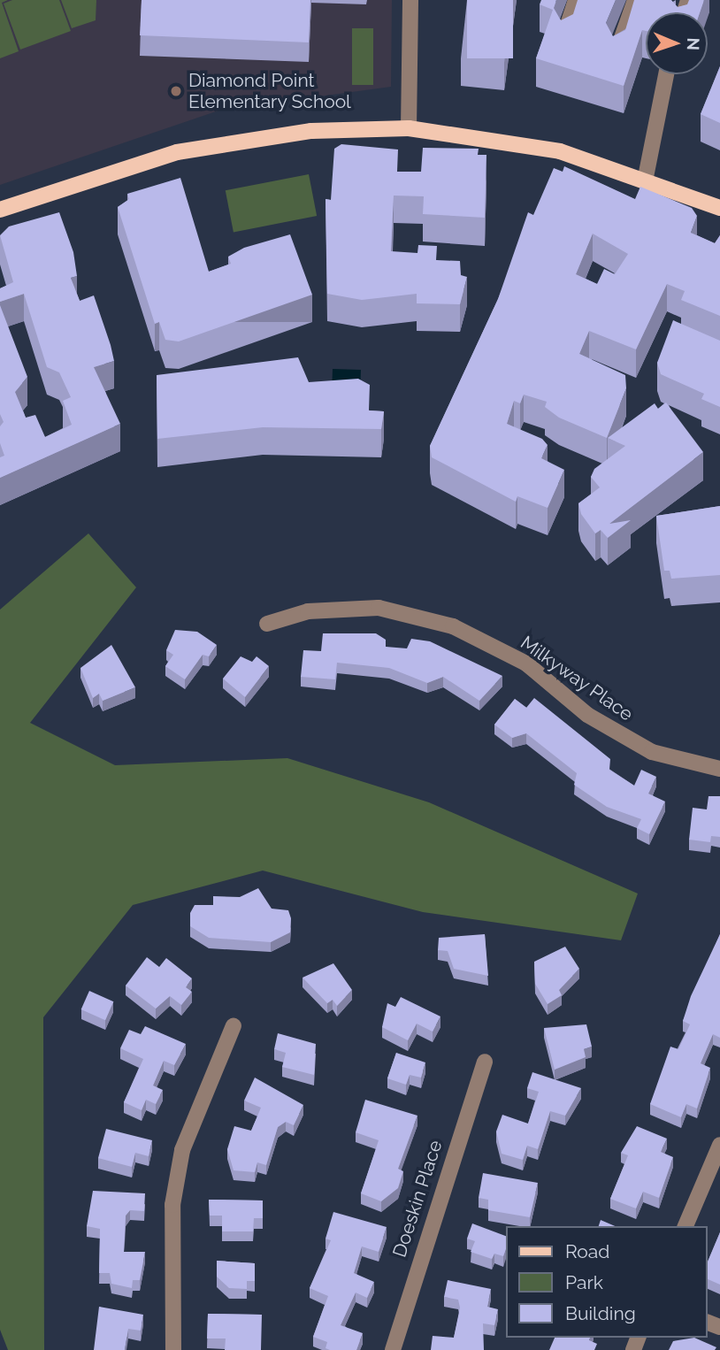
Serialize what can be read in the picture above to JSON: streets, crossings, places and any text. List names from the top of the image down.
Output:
{
  "streets": {
    "street": ["Milkyway Place", "Doeskin Place"]
  },
  "places": ["Diamond Point Elementary School"],
  "legend": ["Road", "Park", "Building"],
  "north": "right"
}
